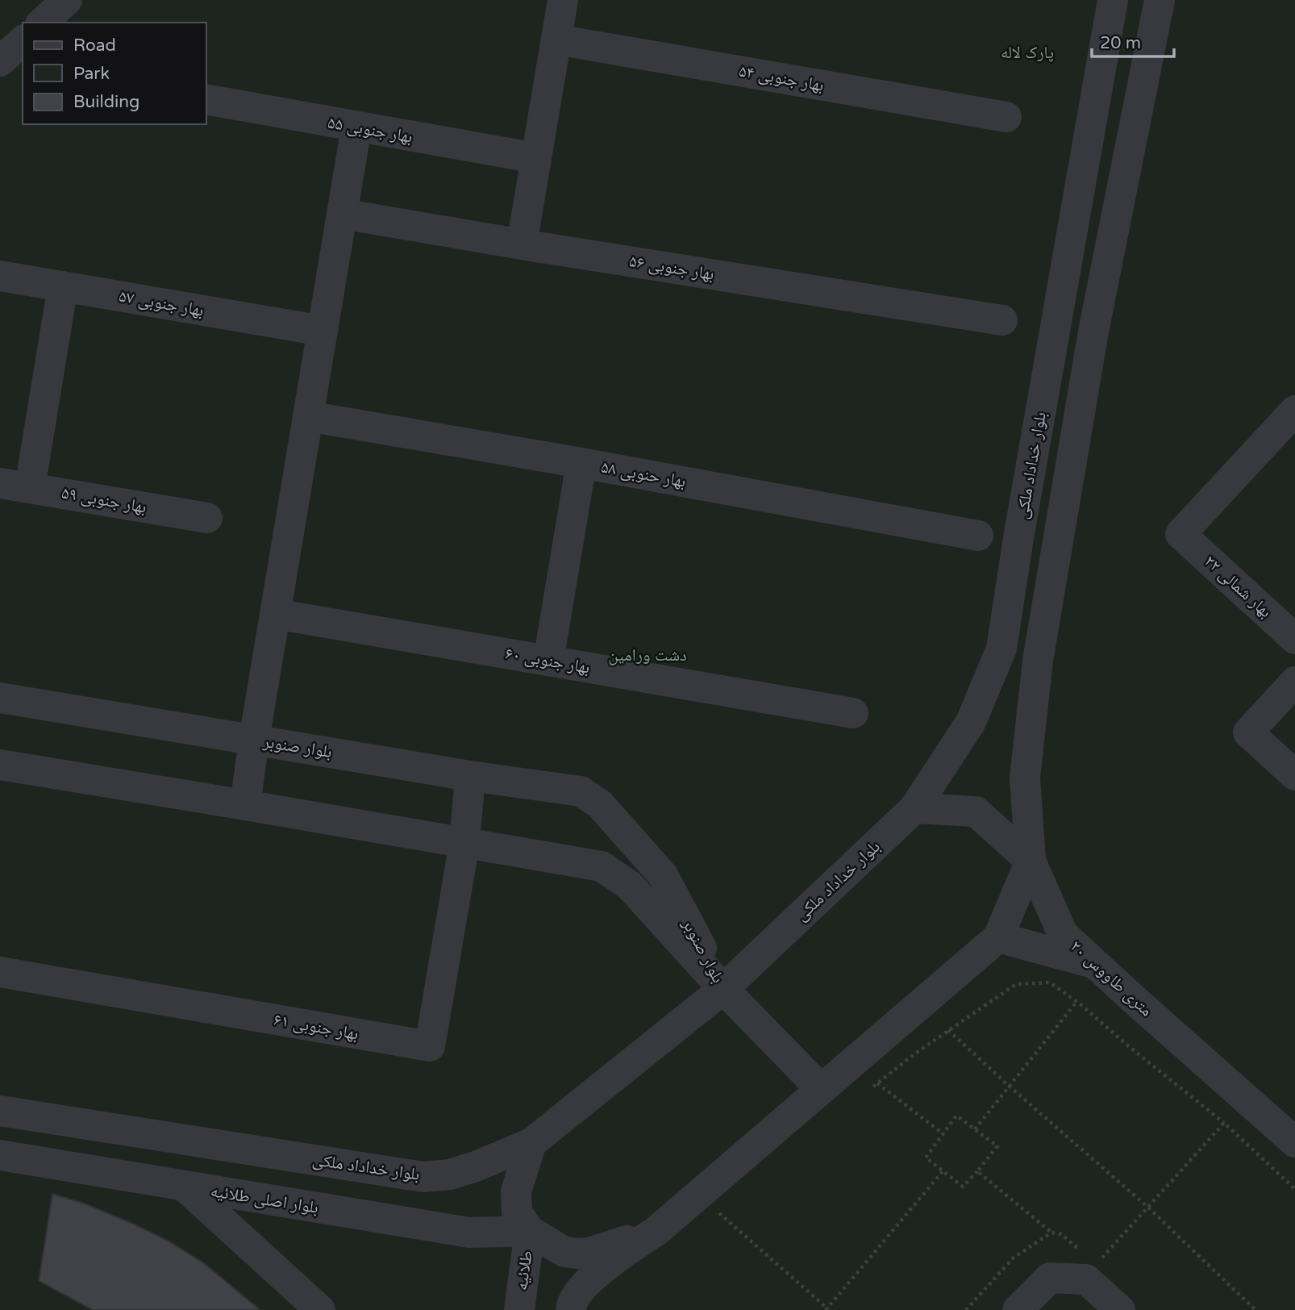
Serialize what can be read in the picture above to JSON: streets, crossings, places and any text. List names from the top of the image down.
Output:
{
  "streets": {
    "street": [
      "بهار جنوبی ۵۴",
      "بهار جنوبی ۵۵",
      "بهار جنوبی ۵۶",
      "بهار جنوبی ۵۷",
      "بلوار خداداد ملکی",
      "بهار حنوبی ۵۸",
      "بهار جنوبی ۵۹",
      "بهار شمالی ۲۲",
      "بهار جنوبی ۶۰",
      "بلوار صنوبر",
      "۲۰ متری طاووس",
      "بهار جنوبی ۶۱",
      "بلوار اصلی طلائیه",
      "طلائیه"
    ]
  },
  "crossings": [
    ["بلوار خداداد ملکی", "بلوار صنوبر"],
    ["بلوار خداداد ملکی", "۲۰ متری طاووس"],
    ["بلوار صنوبر", "بهار جنوبی ۶۱"],
    ["بلوار اصلی طلائیه", "طلائیه"]
  ],
  "parks": ["پارک لاله", "دشت ورامین"],
  "legend": ["Road", "Park", "Building"],
  "scale_bar": "20 m"
}
